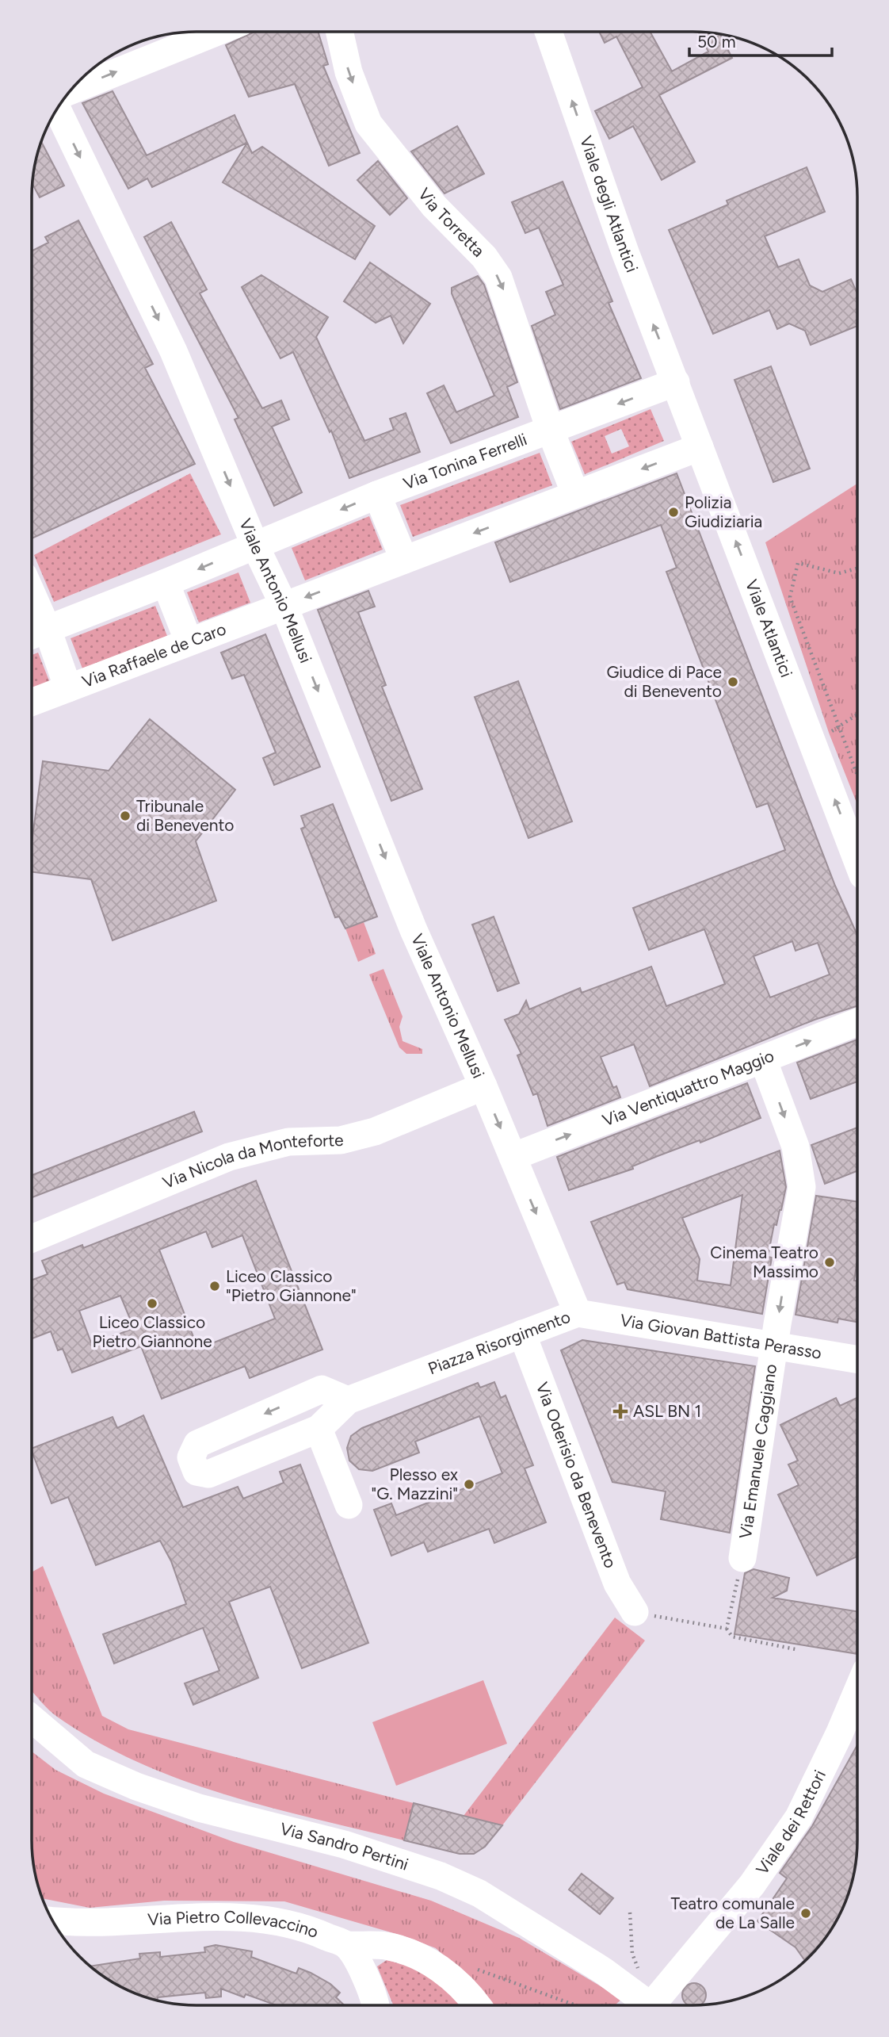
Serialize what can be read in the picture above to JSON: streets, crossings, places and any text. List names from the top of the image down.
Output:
{
  "streets": {
    "street": [
      "Viale degli Atlantici",
      "Via Torretta",
      "Via Tonina Ferrelli",
      "Viale Antonio Mellusi",
      "Viale Atlantici",
      "Via Raffaele de Caro",
      "Via Ventiquattro Maggio",
      "Via Nicola da Monteforte",
      "Via Giovan Battista Perasso",
      "Piazza Risorgimento",
      "Via Emanuele Caggiano",
      "Via Oderisio da Benevento",
      "Viale dei Rettori",
      "Via Sandro Pertini",
      "Via Pietro Collevaccino"
    ]
  },
  "crossings": [
    ["Viale degli Atlantici", "Via Tonina Ferrelli"],
    ["Viale degli Atlantici", "Viale Atlantici"],
    ["Via Torretta", "Via Tonina Ferrelli"],
    ["Via Tonina Ferrelli", "Viale Antonio Mellusi"],
    ["Via Tonina Ferrelli", "Viale Atlantici"],
    ["Viale Antonio Mellusi", "Via Raffaele de Caro"],
    ["Viale Antonio Mellusi", "Via Nicola da Monteforte"],
    ["Viale Antonio Mellusi", "Piazza Risorgimento"],
    ["Via Ventiquattro Maggio", "Piazza Risorgimento"],
    ["Via Ventiquattro Maggio", "Via Emanuele Caggiano"],
    ["Via Nicola da Monteforte", "Piazza Risorgimento"],
    ["Via Giovan Battista Perasso", "Piazza Risorgimento"],
    ["Via Giovan Battista Perasso", "Via Emanuele Caggiano"],
    ["Piazza Risorgimento", "Via Oderisio da Benevento"]
  ],
  "one_way": [
    "Viale degli Atlantici",
    "Via Torretta",
    "Viale Antonio Mellusi",
    "Viale Atlantici",
    "Via Ventiquattro Maggio",
    "Via Emanuele Caggiano"
  ],
  "places": {
    "other": [
      "Polizia Giudiziaria",
      "Giudice di Pace di Benevento",
      "Tribunale di Benevento",
      "Cinema Teatro Massimo",
      "Liceo Classico \"Pietro Giannone\"",
      "Liceo Classico Pietro Giannone",
      "Plesso ex \"G. Mazzini\"",
      "Teatro comunale de La Salle"
    ],
    "health": ["ASL BN 1"]
  },
  "scale_bar": "50 m"
}
